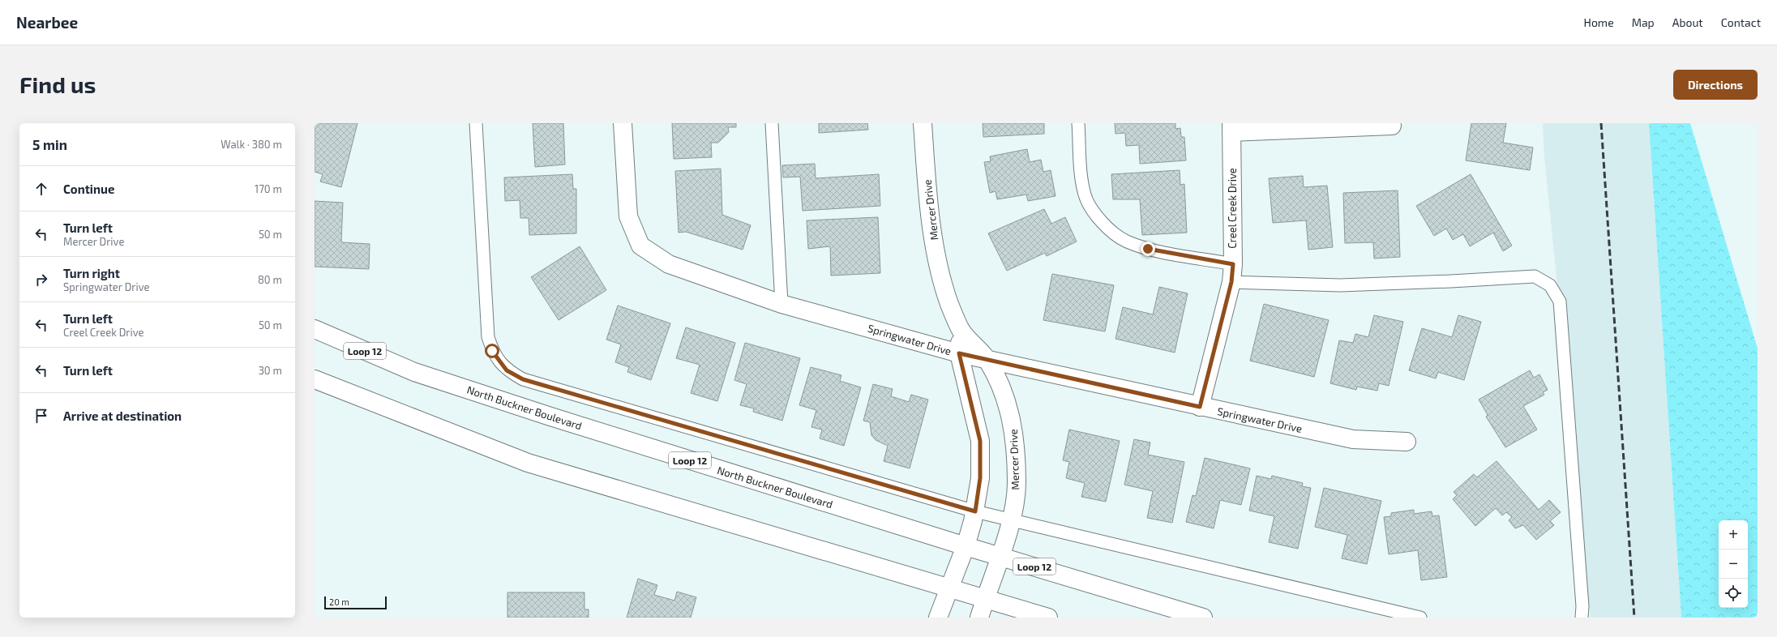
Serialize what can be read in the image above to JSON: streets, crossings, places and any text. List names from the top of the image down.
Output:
{
  "streets": {
    "street": [
      "Creel Creek Drive",
      "Mercer Drive",
      "Springwater Drive",
      "Loop 12",
      "North Buckner Boulevard"
    ]
  },
  "crossings": [
    ["Creel Creek Drive", "Springwater Drive"],
    ["Mercer Drive", "Springwater Drive"],
    ["Mercer Drive", "North Buckner Boulevard"]
  ],
  "scale_bar": "20 m",
  "page": {
    "header": "Nearbee",
    "nav": [
      "Home",
      "Map",
      "About",
      "Contact"
    ],
    "buttons": "Directions",
    "title": "Find us",
    "heading": ["5 min", "Walk · 380 m"],
    "list": [
      ["Continue", "170 m"],
      ["Turn left", "Mercer Drive", "50 m"],
      ["Turn right", "Springwater Drive", "80 m"],
      ["Turn left", "Creel Creek Drive", "50 m"],
      ["Turn left", "30 m"],
      "Arrive at destination"
    ],
    "map_buttons": ["+", "−"],
    "scale": "20 m"
  }
}
